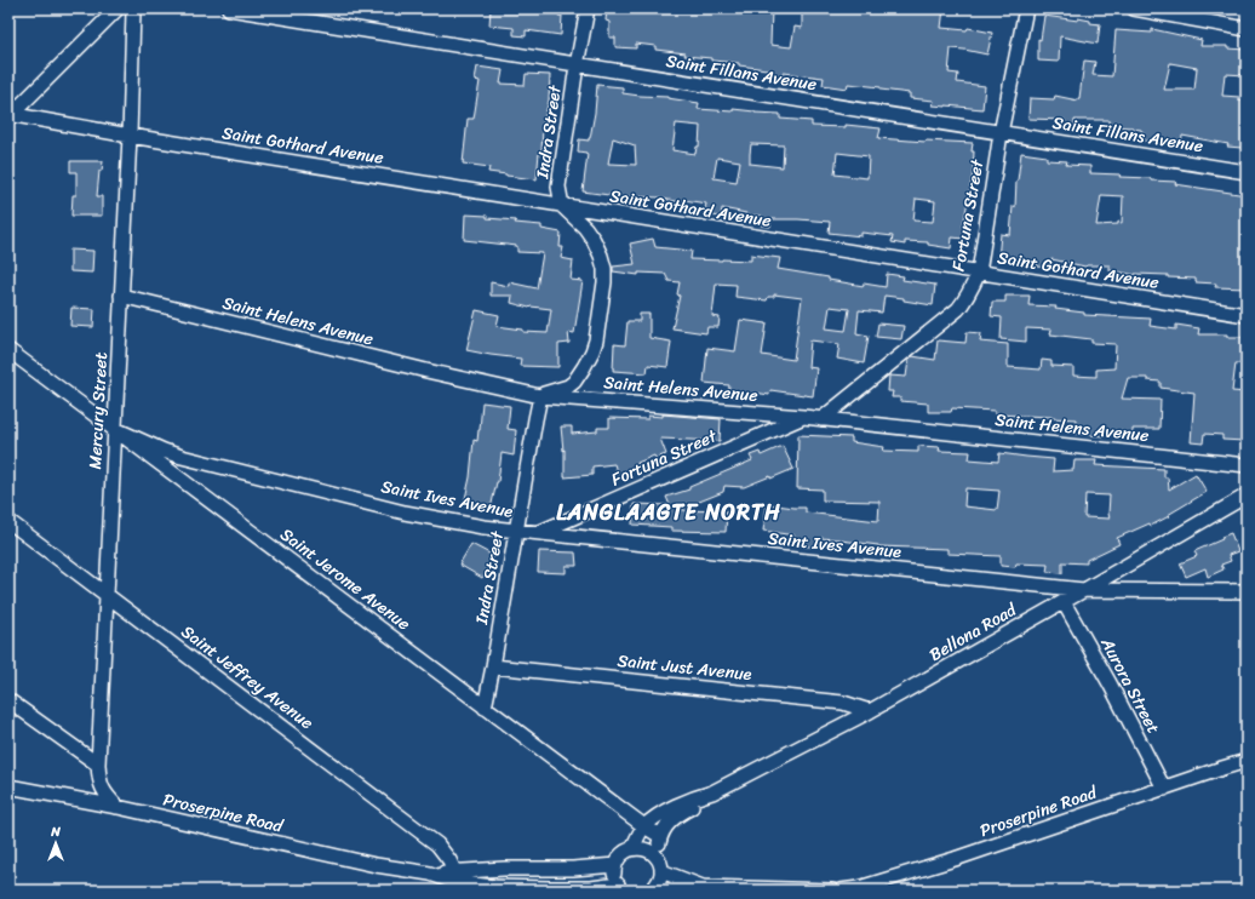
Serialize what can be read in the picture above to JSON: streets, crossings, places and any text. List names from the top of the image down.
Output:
{
  "streets": {
    "street": [
      "Saint Fillans Avenue",
      "Indra Street",
      "Saint Gothard Avenue",
      "Fortuna Street",
      "Saint Helens Avenue",
      "Mercury Street",
      "Saint Ives Avenue",
      "Saint Jerome Avenue",
      "Bellona Road",
      "Saint Just Avenue",
      "Saint Jeffrey Avenue",
      "Aurora Street",
      "Proserpine Road"
    ]
  },
  "crossings": [
    ["Saint Fillans Avenue", "Indra Street"],
    ["Saint Fillans Avenue", "Fortuna Street"],
    ["Indra Street", "Saint Gothard Avenue"],
    ["Indra Street", "Saint Helens Avenue"],
    ["Indra Street", "Saint Ives Avenue"],
    ["Indra Street", "Saint Jerome Avenue"],
    ["Indra Street", "Saint Just Avenue"],
    ["Saint Gothard Avenue", "Fortuna Street"],
    ["Saint Gothard Avenue", "Mercury Street"],
    ["Fortuna Street", "Saint Helens Avenue"],
    ["Fortuna Street", "Saint Ives Avenue"],
    ["Saint Helens Avenue", "Mercury Street"],
    ["Mercury Street", "Saint Ives Avenue"],
    ["Mercury Street", "Saint Jerome Avenue"],
    ["Mercury Street", "Saint Jeffrey Avenue"],
    ["Mercury Street", "Proserpine Road"],
    ["Saint Ives Avenue", "Saint Jerome Avenue"],
    ["Saint Ives Avenue", "Bellona Road"],
    ["Saint Jerome Avenue", "Bellona Road"],
    ["Bellona Road", "Saint Just Avenue"],
    ["Bellona Road", "Aurora Street"],
    ["Saint Jeffrey Avenue", "Proserpine Road"],
    ["Aurora Street", "Proserpine Road"]
  ],
  "districts": ["LANGLAAGTE NORTH"],
  "north": "top"
}
